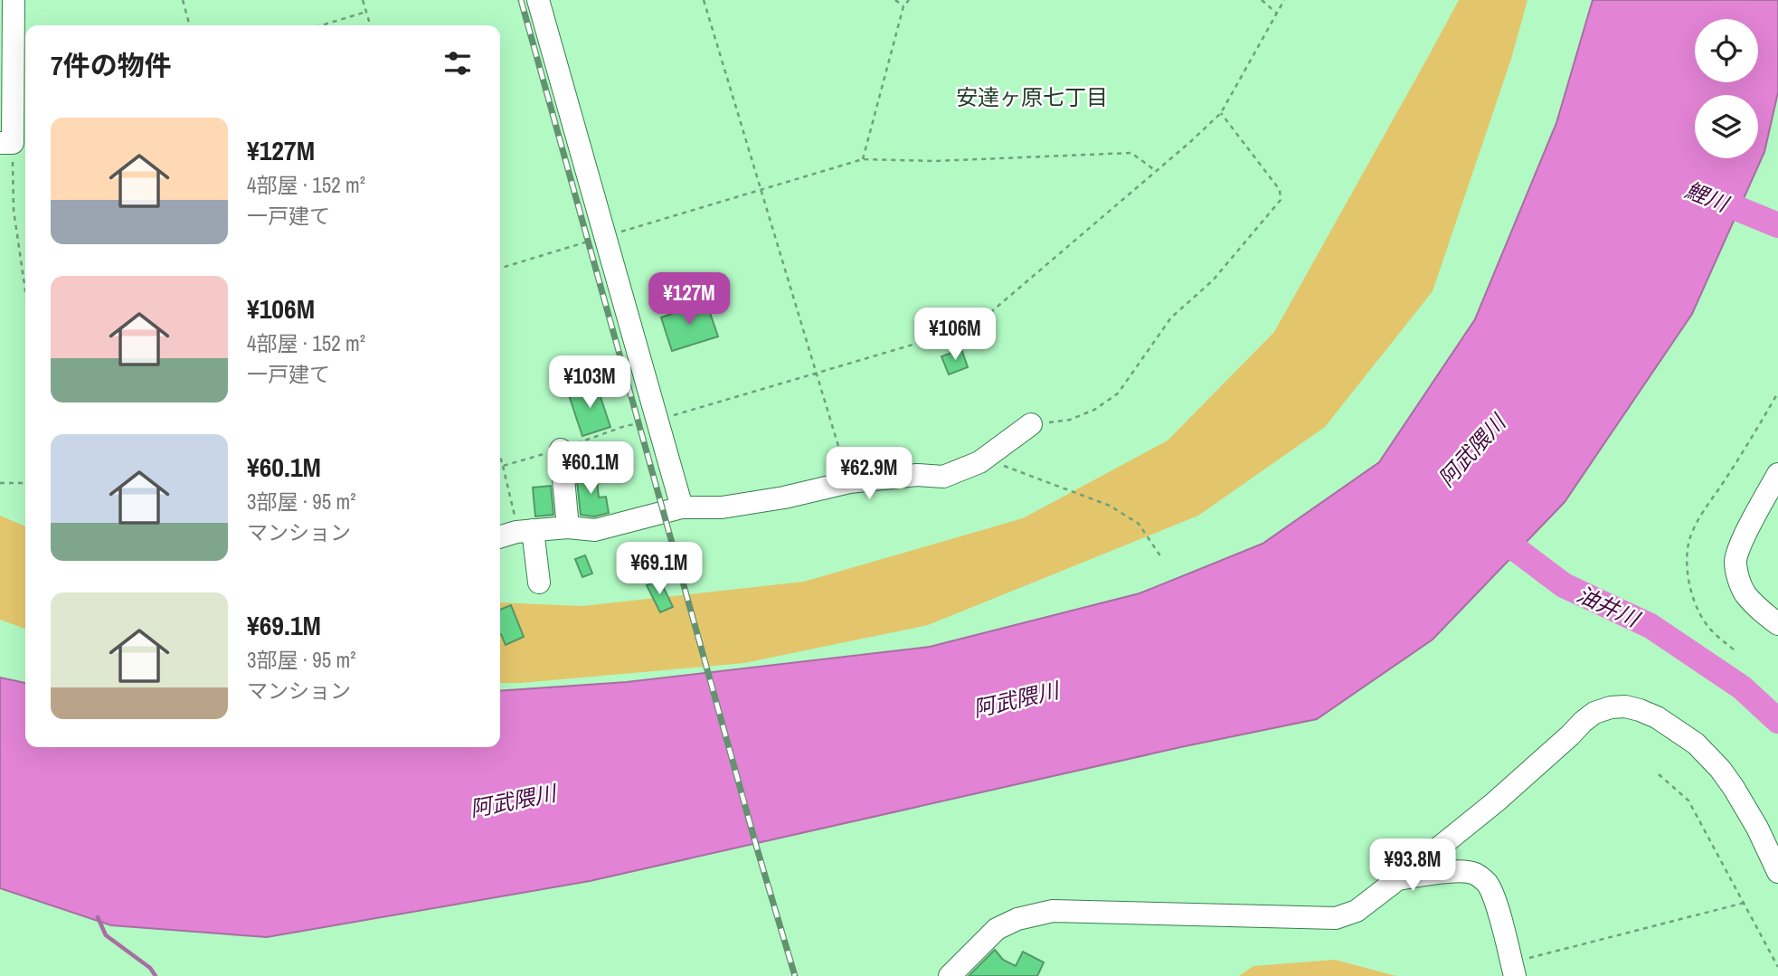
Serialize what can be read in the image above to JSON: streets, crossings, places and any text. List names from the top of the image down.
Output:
{
  "districts": ["安達ヶ原七丁目"],
  "water": ["鯉川", "阿武隈川", "油井川"],
  "page": {
    "heading": "7件の物件",
    "list": [
      {
        "name": "¥127M",
        "note": "4部屋 · 152 m² · 一戸建て"
      },
      {
        "name": "¥106M",
        "note": "4部屋 · 152 m² · 一戸建て"
      },
      {
        "name": "¥60.1M",
        "note": "3部屋 · 95 m² · マンション"
      },
      {
        "name": "¥69.1M",
        "note": "3部屋 · 95 m² · マンション"
      }
    ],
    "price": [
      "¥127M",
      "¥106M",
      "¥103M",
      "¥60.1M",
      "¥62.9M",
      "¥69.1M",
      "¥93.8M"
    ]
  }
}
